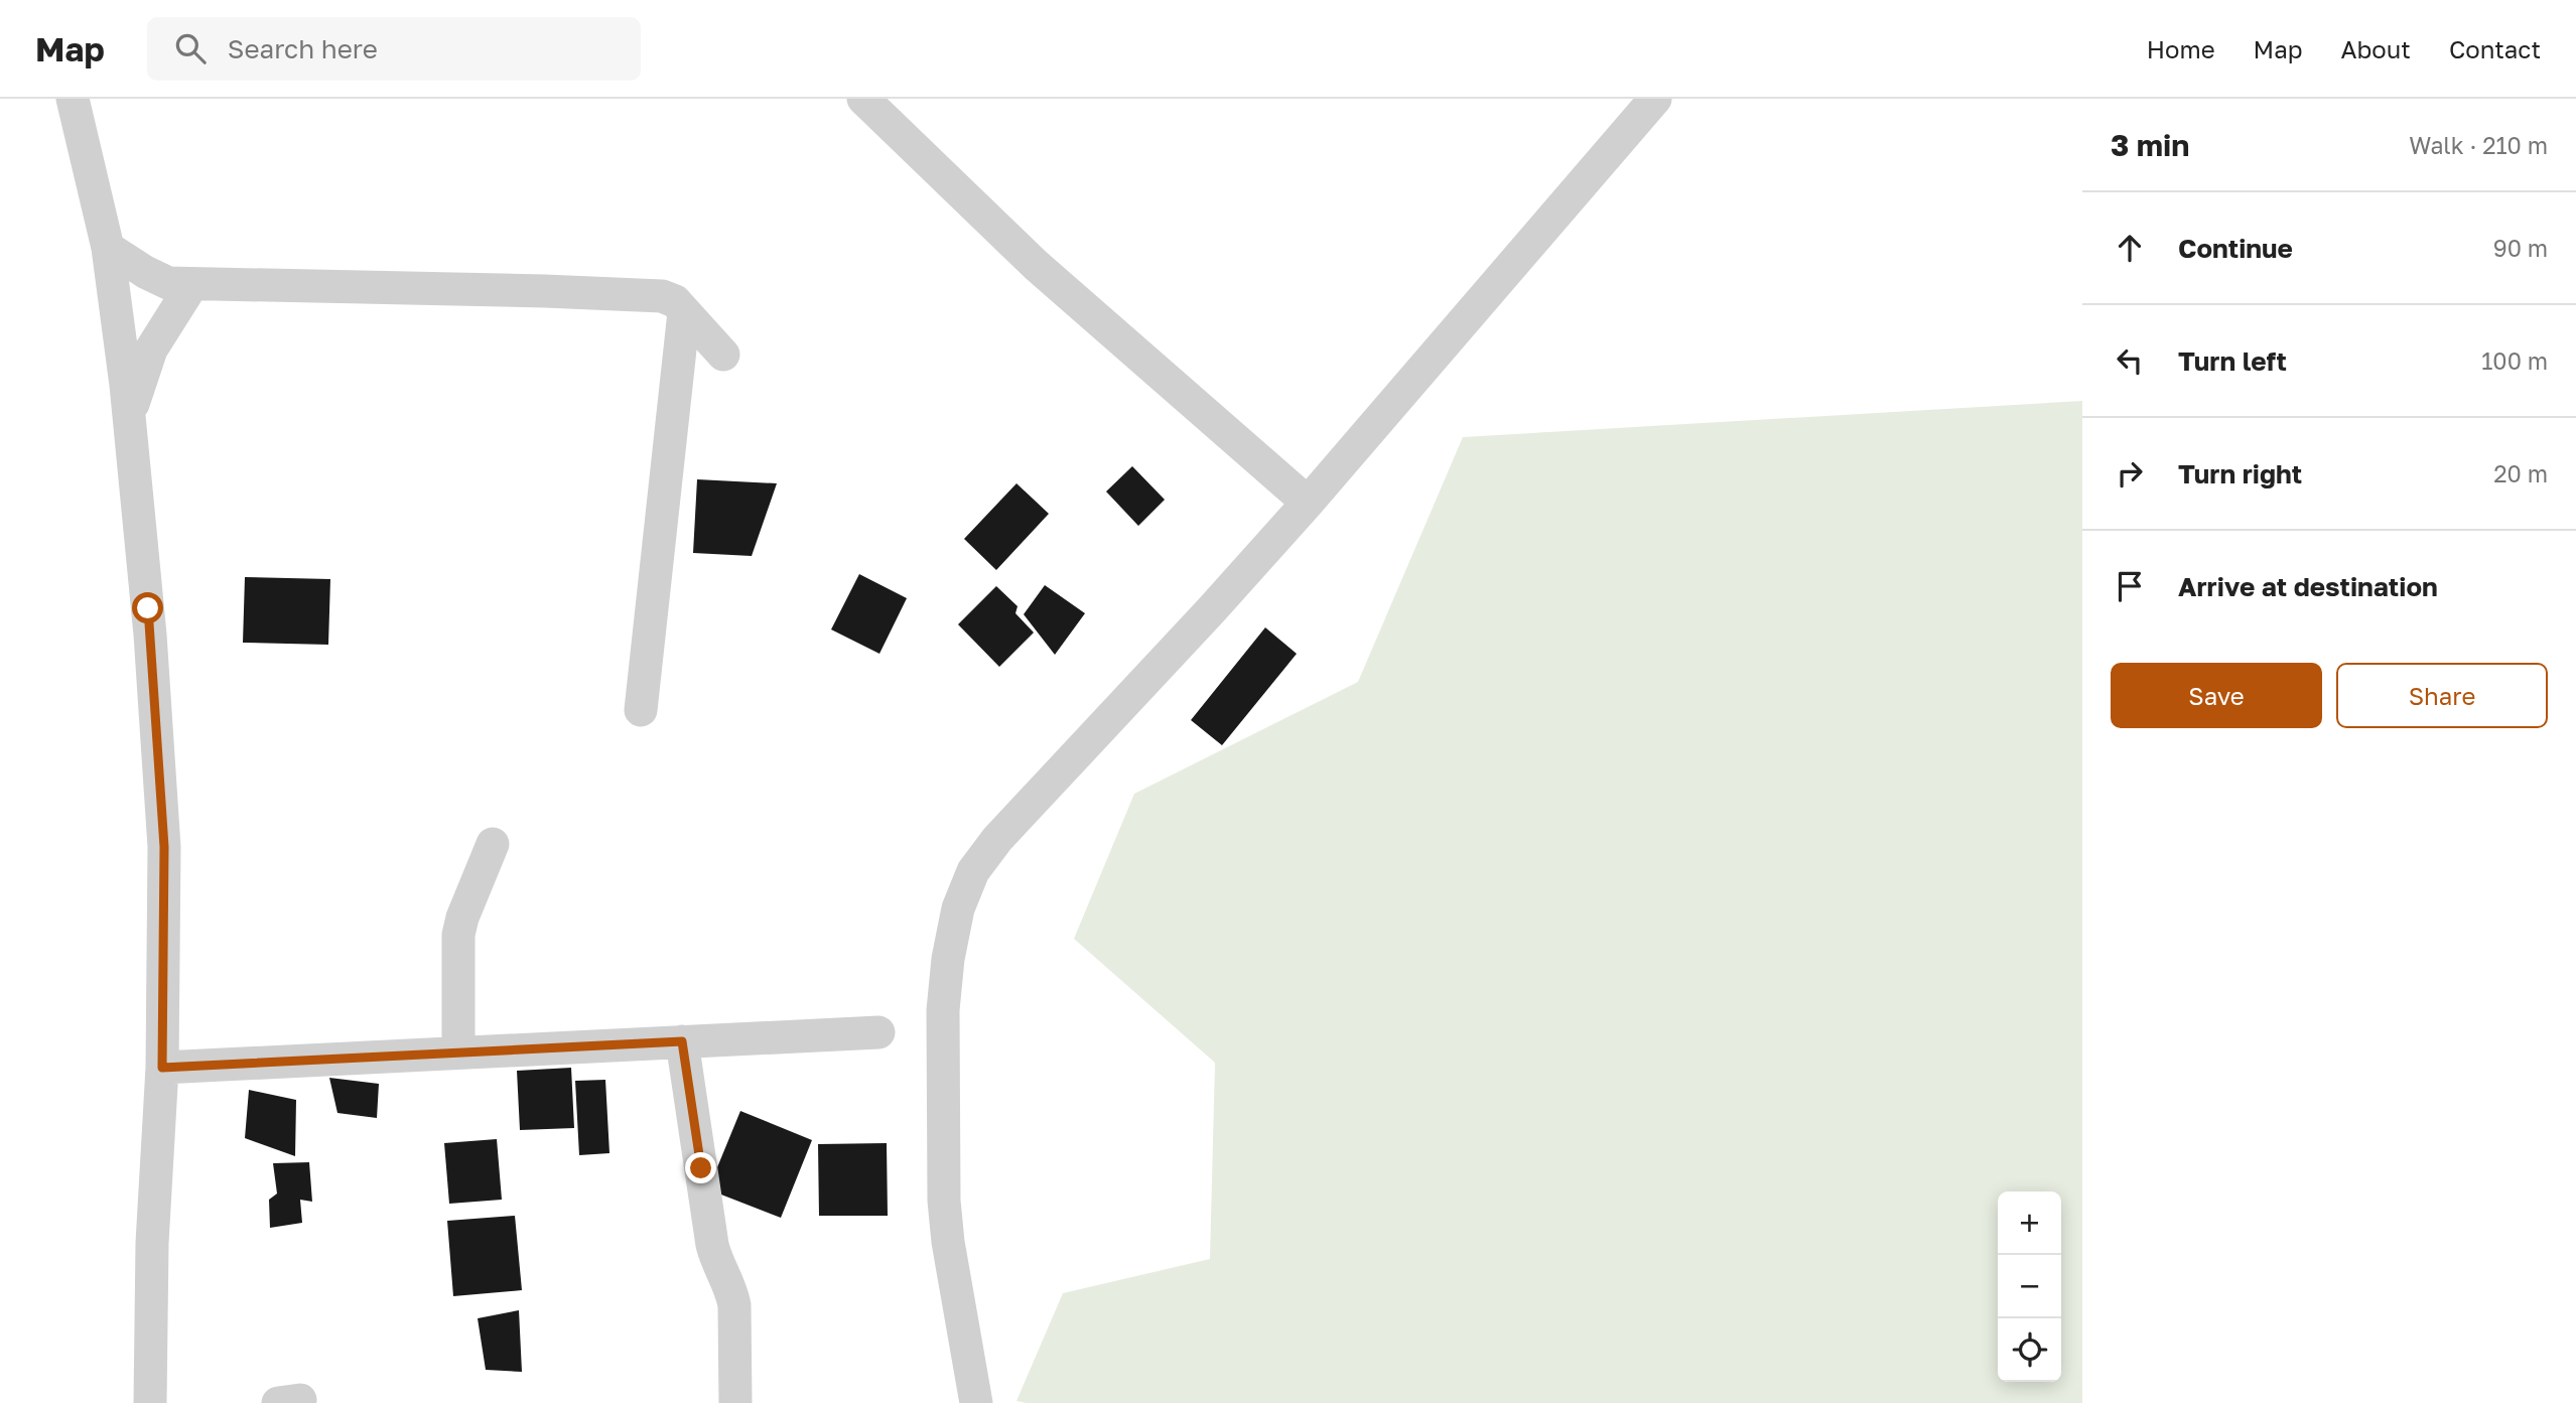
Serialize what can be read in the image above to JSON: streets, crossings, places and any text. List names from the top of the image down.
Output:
{
  "page": {
    "header": "Map",
    "search": "Search here",
    "nav": [
      "Home",
      "Map",
      "About",
      "Contact"
    ],
    "heading": ["3 min", "Walk · 210 m"],
    "list": [
      ["Continue", "90 m"],
      ["Turn left", "100 m"],
      ["Turn right", "20 m"],
      "Arrive at destination"
    ],
    "buttons": ["Save", "Share"],
    "map_buttons": ["+", "−"]
  }
}
